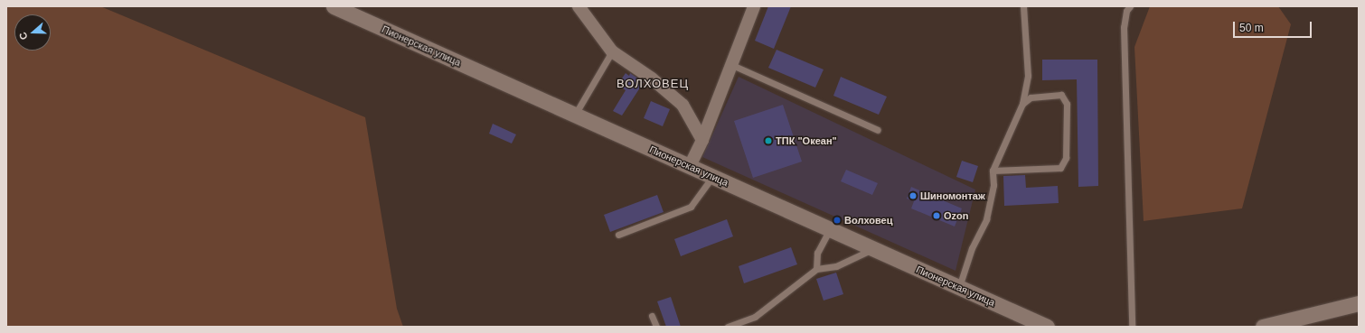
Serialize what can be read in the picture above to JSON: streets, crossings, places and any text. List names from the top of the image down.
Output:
{
  "streets": {
    "street": ["Пионерская улица"]
  },
  "districts": ["ВОЛХОВЕЦ"],
  "places": [
    "ТПК \"Океан\"",
    "Шиномонтаж",
    "Ozon",
    "Волховец"
  ],
  "scale_bar": "50 m",
  "north": "left"
}
